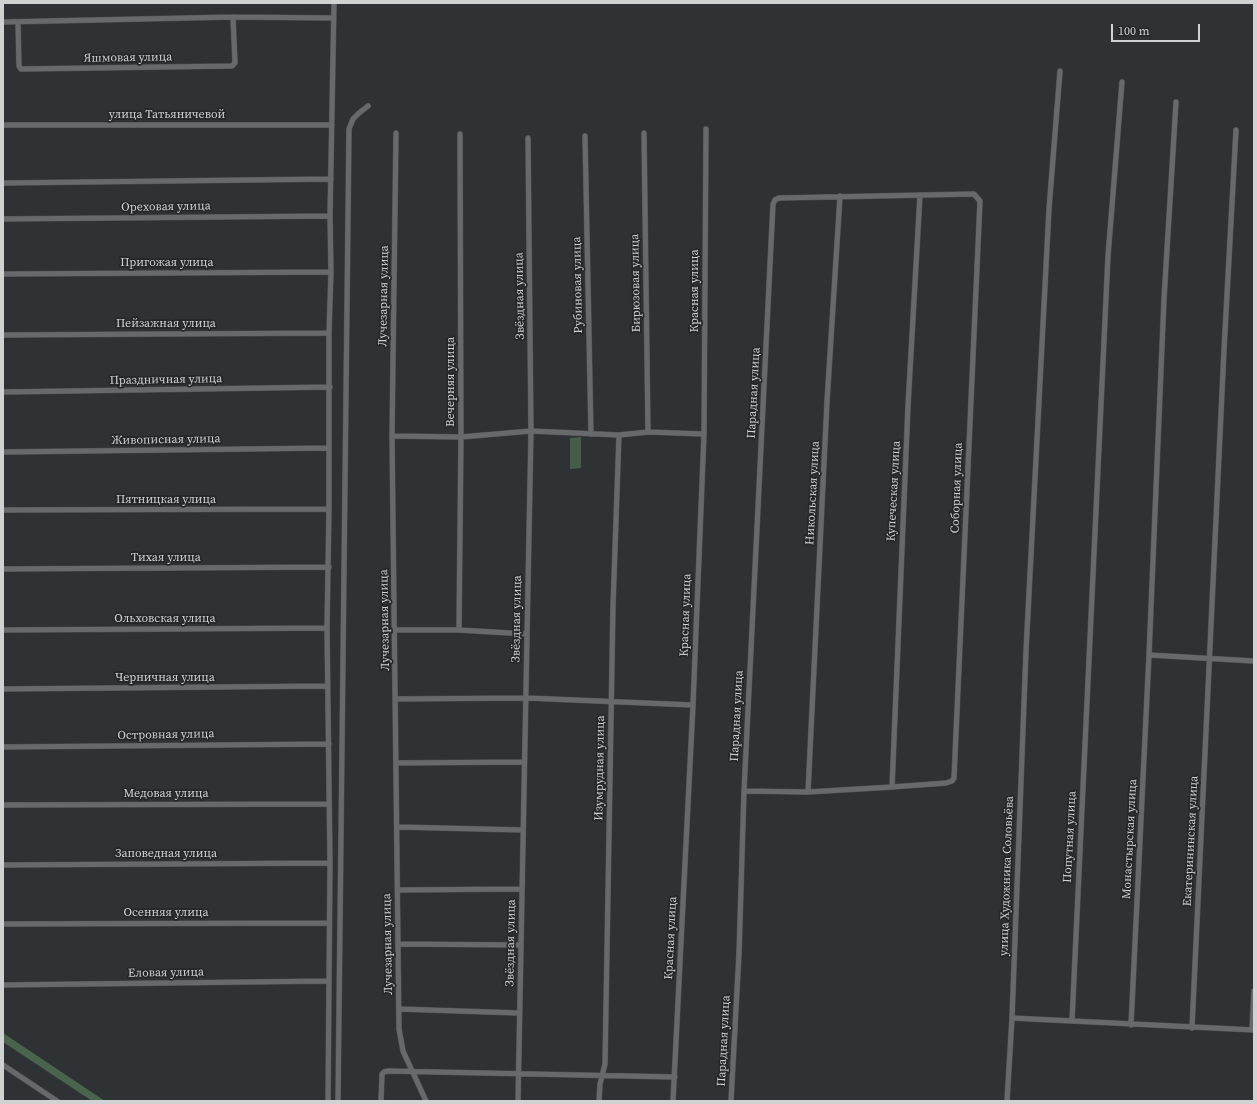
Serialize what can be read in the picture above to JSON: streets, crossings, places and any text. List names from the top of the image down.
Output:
{
  "streets": {
    "street": [
      "Яшмовая улица",
      "улица Татьяничевой",
      "Ореховая улица",
      "Пригожая улица",
      "Бирюзовая улица",
      "Рубиновая улица",
      "Красная улица",
      "Лучезарная улица",
      "Звёздная улица",
      "Пейзажная улица",
      "Праздничная улица",
      "Вечерняя улица",
      "Парадная улица",
      "Живописная улица",
      "Соборная улица",
      "Купеческая улица",
      "Никольская улица",
      "Пятницкая улица",
      "Тихая улица",
      "Ольховская улица",
      "Черничная улица",
      "Островная улица",
      "Изумрудная улица",
      "Медовая улица",
      "Попутная улица",
      "Монастырская улица",
      "Екатерининская улица",
      "Заповедная улица",
      "улица Художника Соловьёва",
      "Осенняя улица",
      "Еловая улица"
    ]
  },
  "crossings": [
    ["Парадная улица", "Соборная улица"],
    ["Парадная улица", "Купеческая улица"],
    ["Парадная улица", "Никольская улица"],
    ["Соборная улица", "Купеческая улица"]
  ],
  "scale_bar": "100 m"
}
